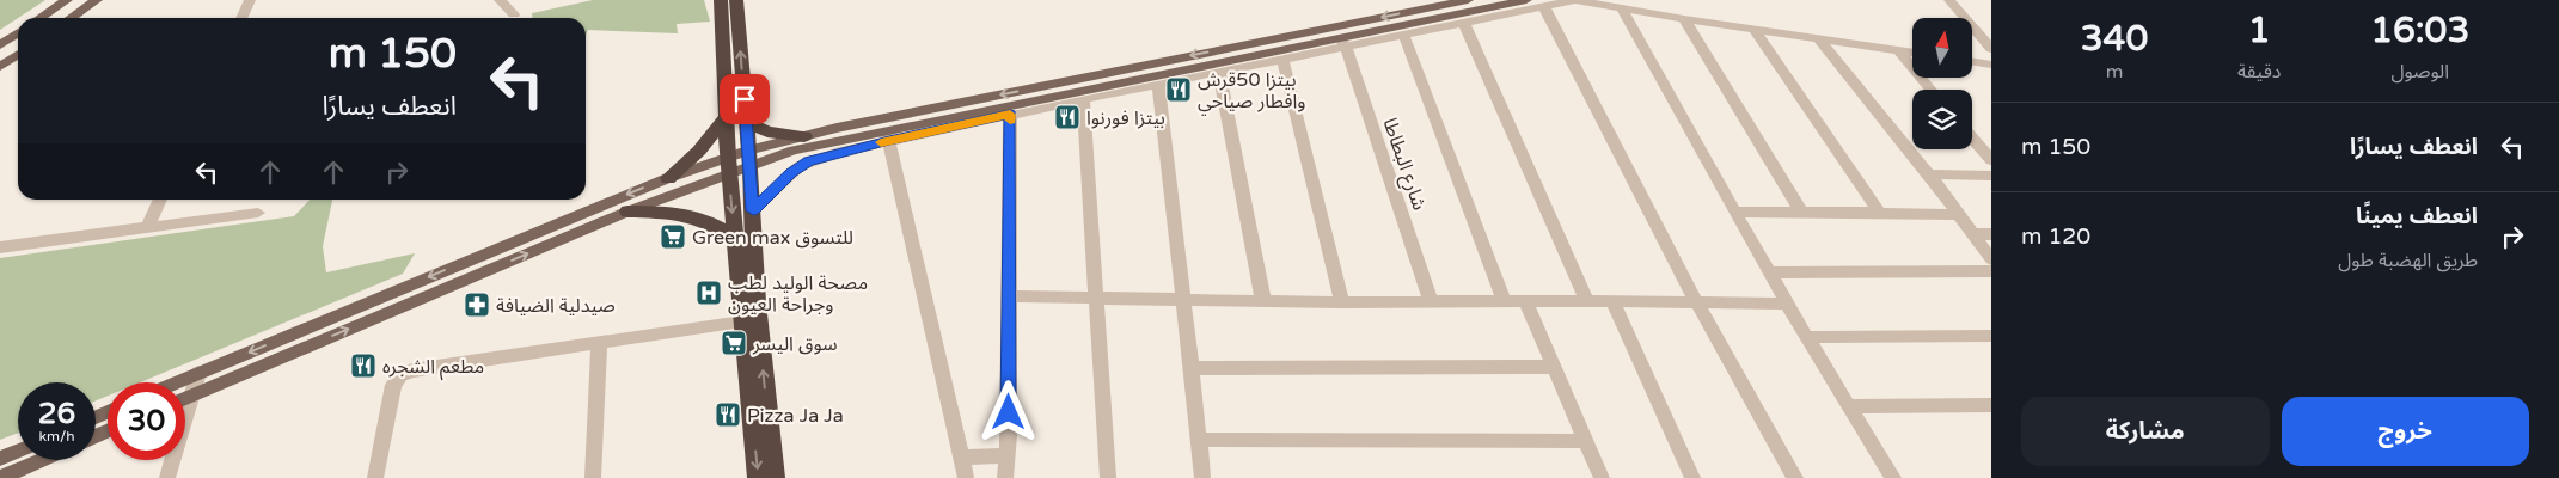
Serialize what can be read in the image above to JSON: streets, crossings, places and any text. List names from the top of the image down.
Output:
{
  "streets": {
    "street": ["شارع البطاطا"]
  },
  "places": {
    "restaurant": [
      "بيتزا 50قرش وافطار صياحي",
      "بيتزا فورنوا",
      "مطعم الشجره",
      "Pizza Ja Ja"
    ],
    "supermarket": ["Green max للتسوق", "سوق اليسر"],
    "hospital": ["مصحة الوليد لطب وجراحة العيون"],
    "pharmacy": ["صيدلية الضيافة"]
  },
  "north": "top",
  "page": {
    "eta": [
      "16:03",
      "الوصول",
      "1",
      "دقيقة",
      "340",
      "m"
    ],
    "turn": ["150 m", "انعطف يسارًا"],
    "list": [
      {
        "name": "انعطف يسارًا",
        "value": "150 m"
      },
      {
        "name": "انعطف يمينًا",
        "note": "طريق الهضبة طول",
        "value": "120 m"
      }
    ],
    "speed": "26 km/h",
    "limit": "30",
    "buttons": ["خروج", "مشاركة"]
  }
}
